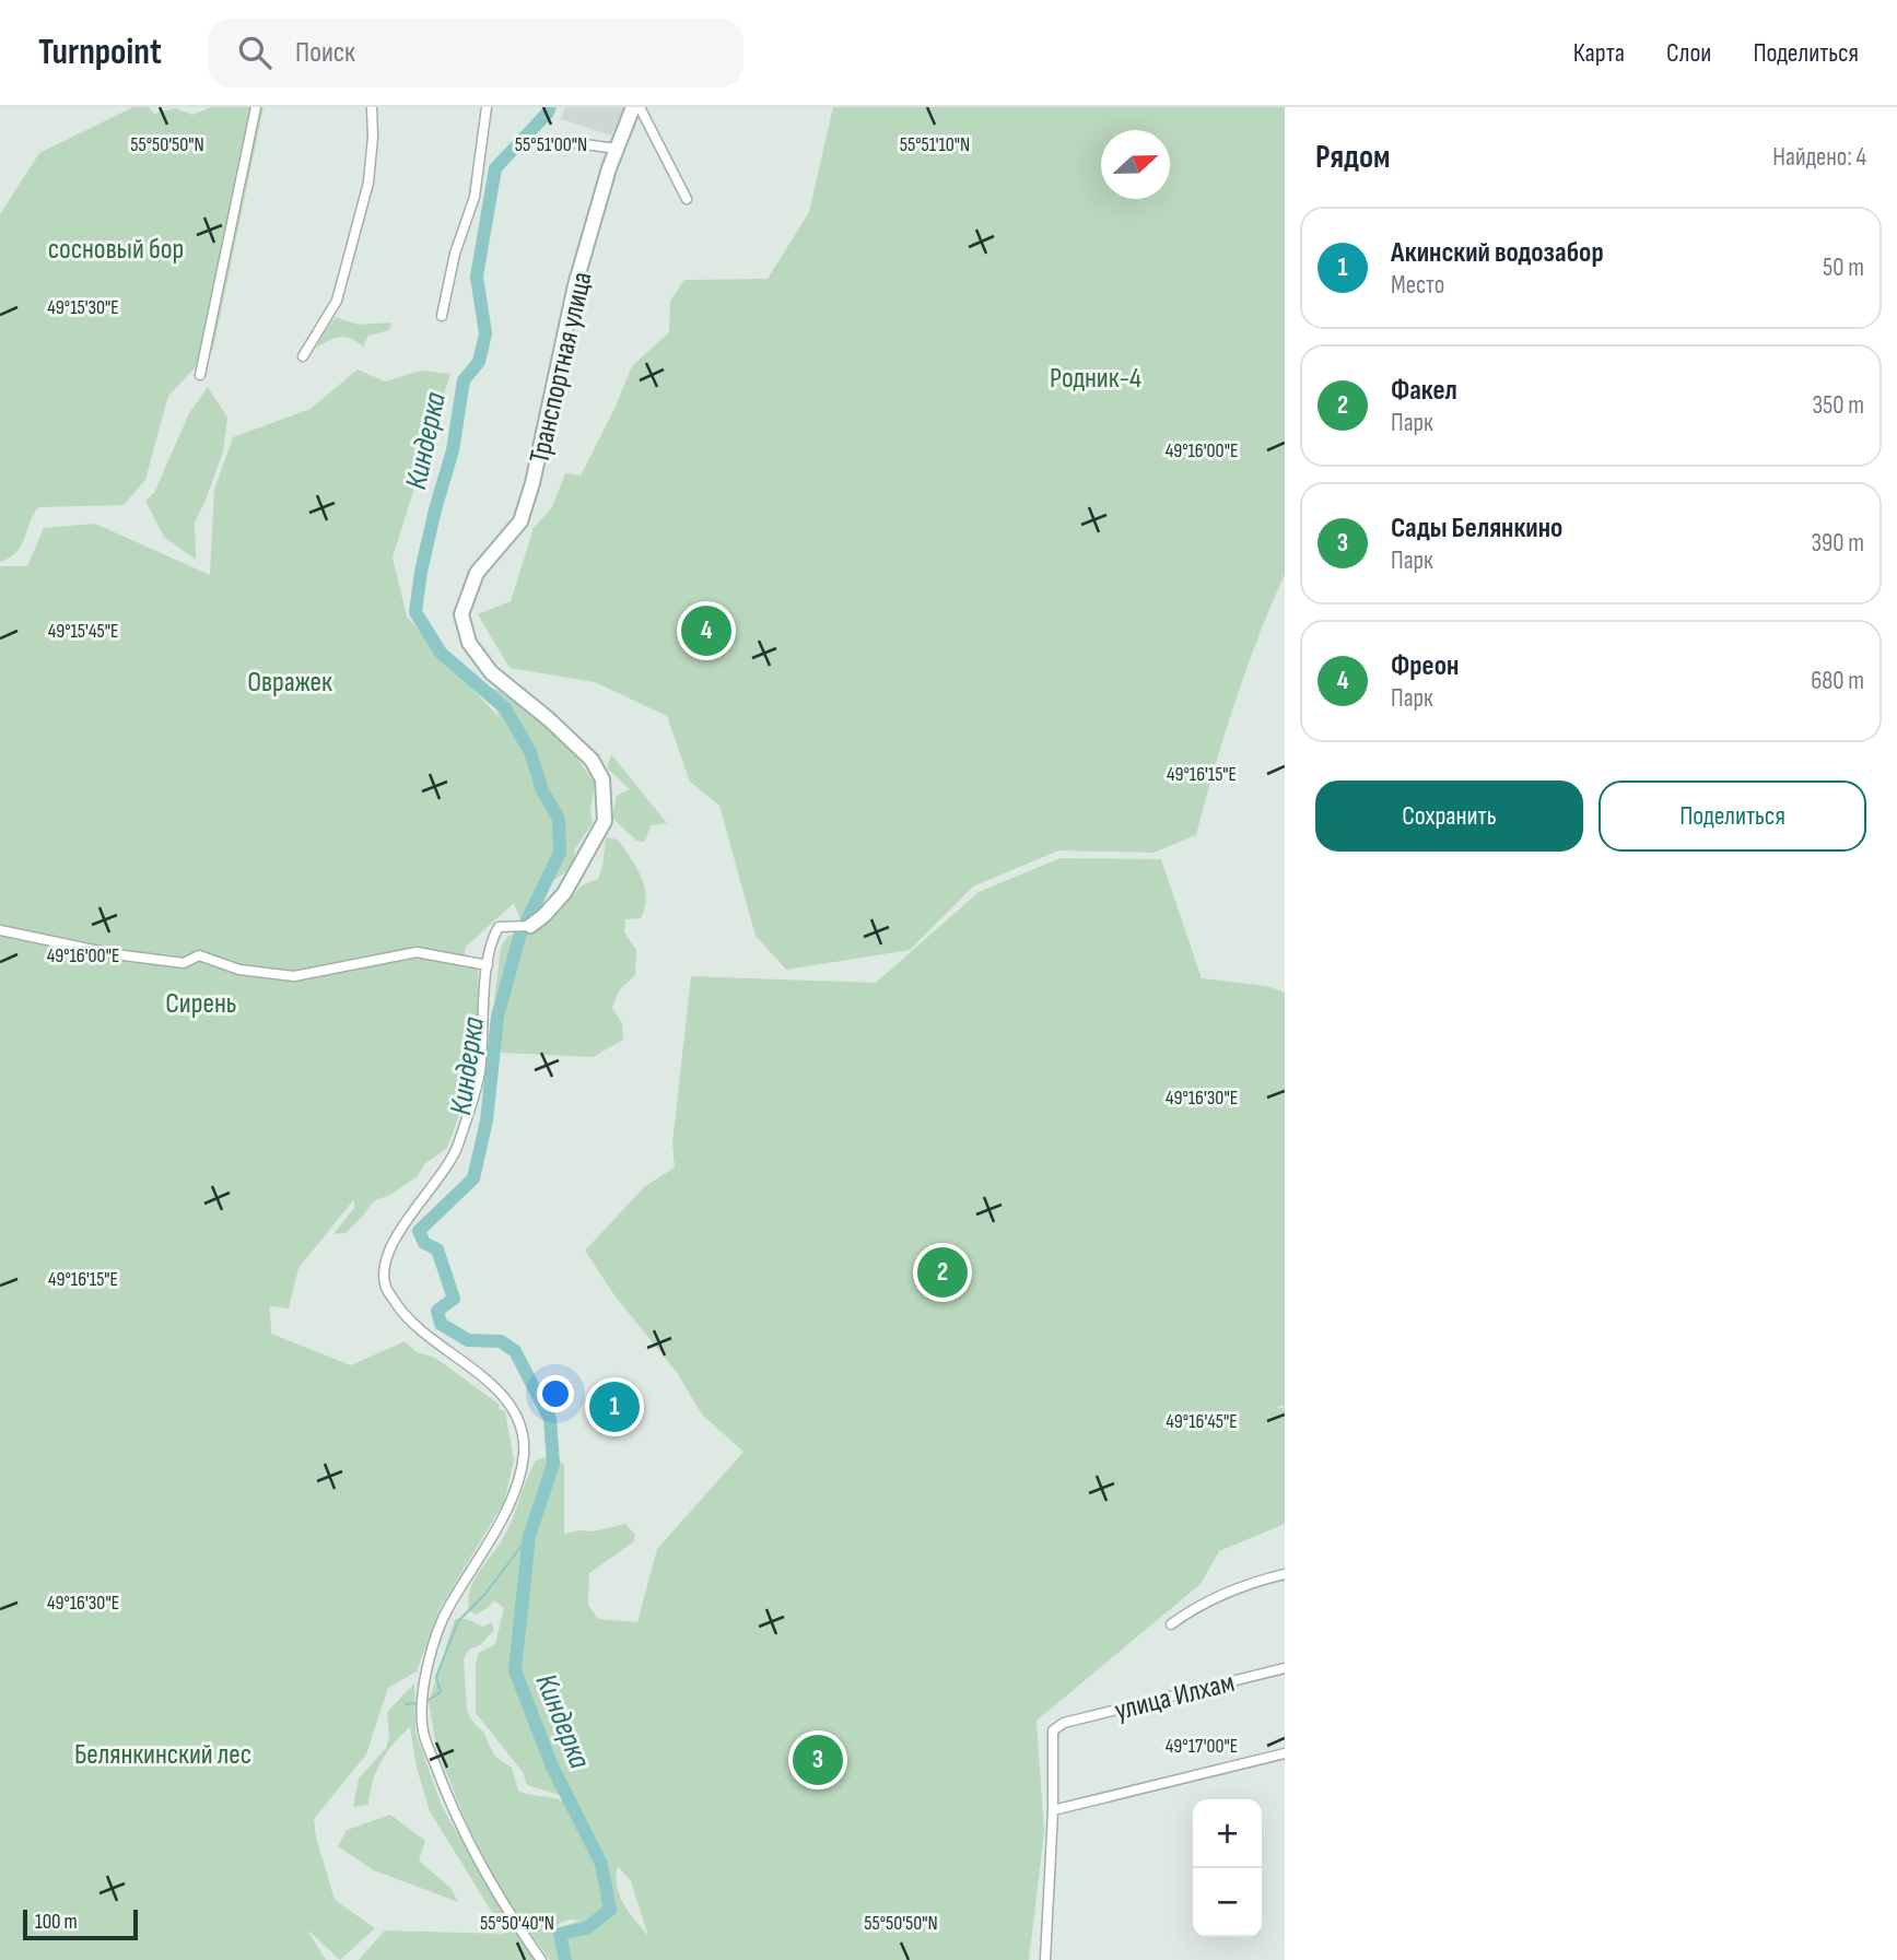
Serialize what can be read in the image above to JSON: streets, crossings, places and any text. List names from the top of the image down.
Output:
{
  "streets": {
    "street": ["Транспортная улица", "улица Илхам"]
  },
  "water": ["Киндерка"],
  "parks": [
    "сосновый бор",
    "Родник-4",
    "Овражек",
    "Сирень",
    "Белянкинский лес"
  ],
  "scale_bar": "100 m",
  "north": "right",
  "page": {
    "header": "Turnpoint",
    "search": "Поиск",
    "nav": ["Карта", "Слои", "Поделиться"],
    "heading": ["Рядом", "Найдено: 4"],
    "list": [
      {
        "mark": "1",
        "name": "Акинский водозабор",
        "note": "Место",
        "value": "50 m"
      },
      {
        "mark": "2",
        "name": "Факел",
        "note": "Парк",
        "value": "350 m"
      },
      {
        "mark": "3",
        "name": "Сады Белянкино",
        "note": "Парк",
        "value": "390 m"
      },
      {
        "mark": "4",
        "name": "Фреон",
        "note": "Парк",
        "value": "680 m"
      }
    ],
    "pins": [
      "4",
      "2",
      "1",
      "3"
    ],
    "buttons": ["Сохранить", "Поделиться"],
    "map_buttons": ["+", "−"],
    "scale": "100 m"
  },
  "coordinates": [
    "55°50'50\"N",
    "55°51'00\"N",
    "55°51'10\"N",
    "49°15'30\"E",
    "49°16'00\"E",
    "49°15'45\"E",
    "49°16'15\"E",
    "49°16'30\"E",
    "49°16'45\"E",
    "49°17'00\"E",
    "55°50'40\"N"
  ]
}
